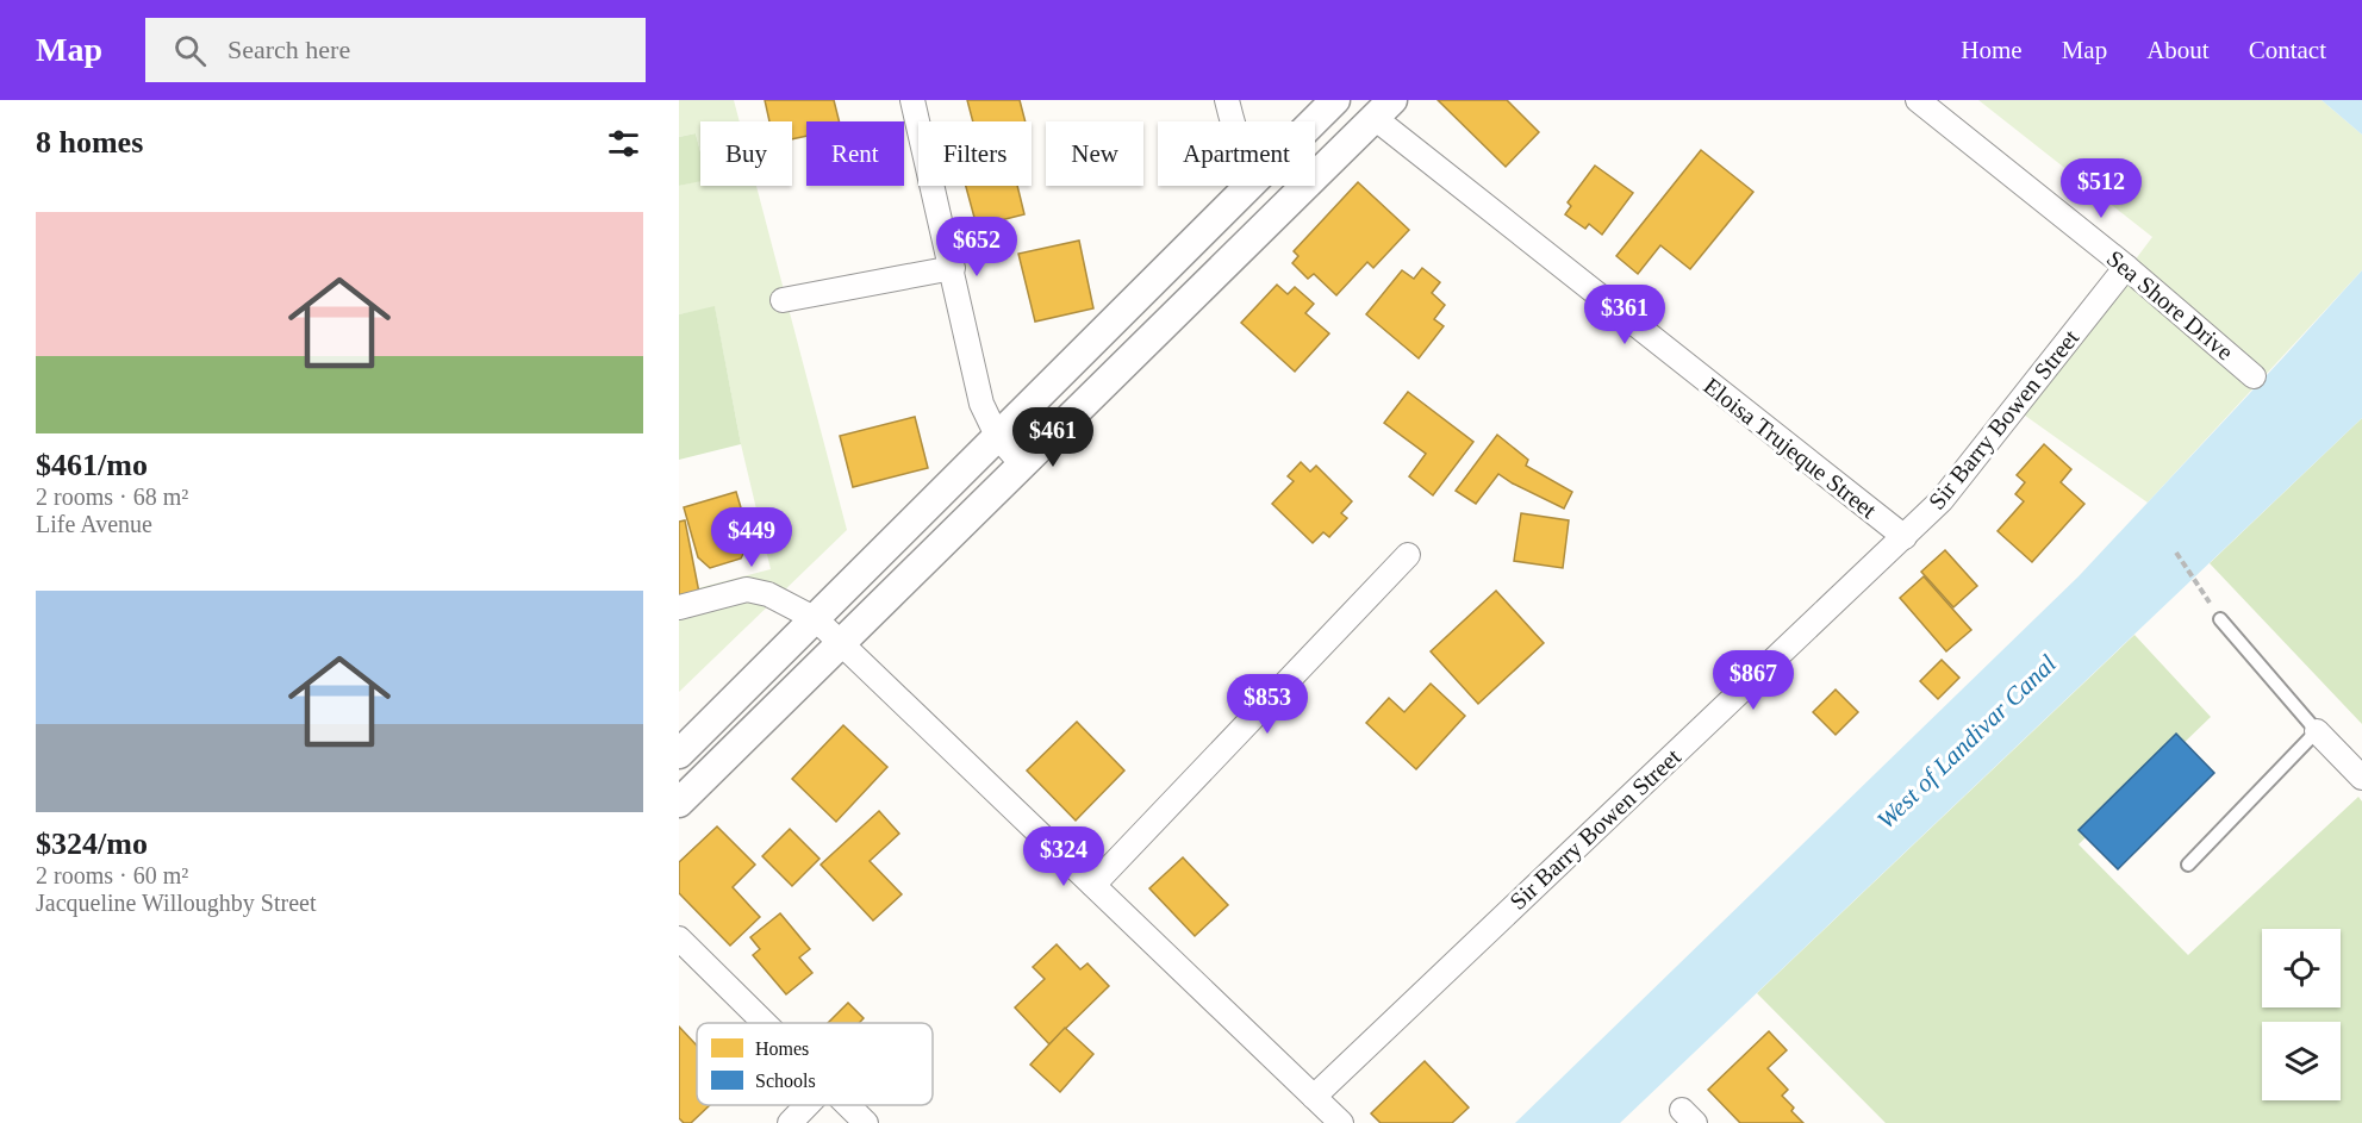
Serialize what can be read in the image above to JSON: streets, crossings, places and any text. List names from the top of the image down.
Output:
{
  "streets": {
    "street": ["Sea Shore Drive", "Sir Barry Bowen Street", "Eloisa Trujeque Street"]
  },
  "crossings": [
    ["Sea Shore Drive", "Sir Barry Bowen Street"],
    ["Sir Barry Bowen Street", "Eloisa Trujeque Street"]
  ],
  "water": ["West of Landivar Canal"],
  "legend": ["Homes", "Schools"],
  "page": {
    "header": "Map",
    "search": "Search here",
    "nav": [
      "Home",
      "Map",
      "About",
      "Contact"
    ],
    "heading": "8 homes",
    "chip": [
      "Buy",
      "Rent",
      "Filters",
      "New",
      "Apartment"
    ],
    "price": [
      "$512",
      "$652",
      "$361",
      "$461",
      "$449",
      "$867",
      "$853",
      "$324"
    ],
    "list": [
      {
        "name": "$461/mo",
        "note": "2 rooms · 68 m² · Life Avenue"
      },
      {
        "name": "$324/mo",
        "note": "2 rooms · 60 m² · Jacqueline Willoughby Street"
      }
    ]
  }
}
